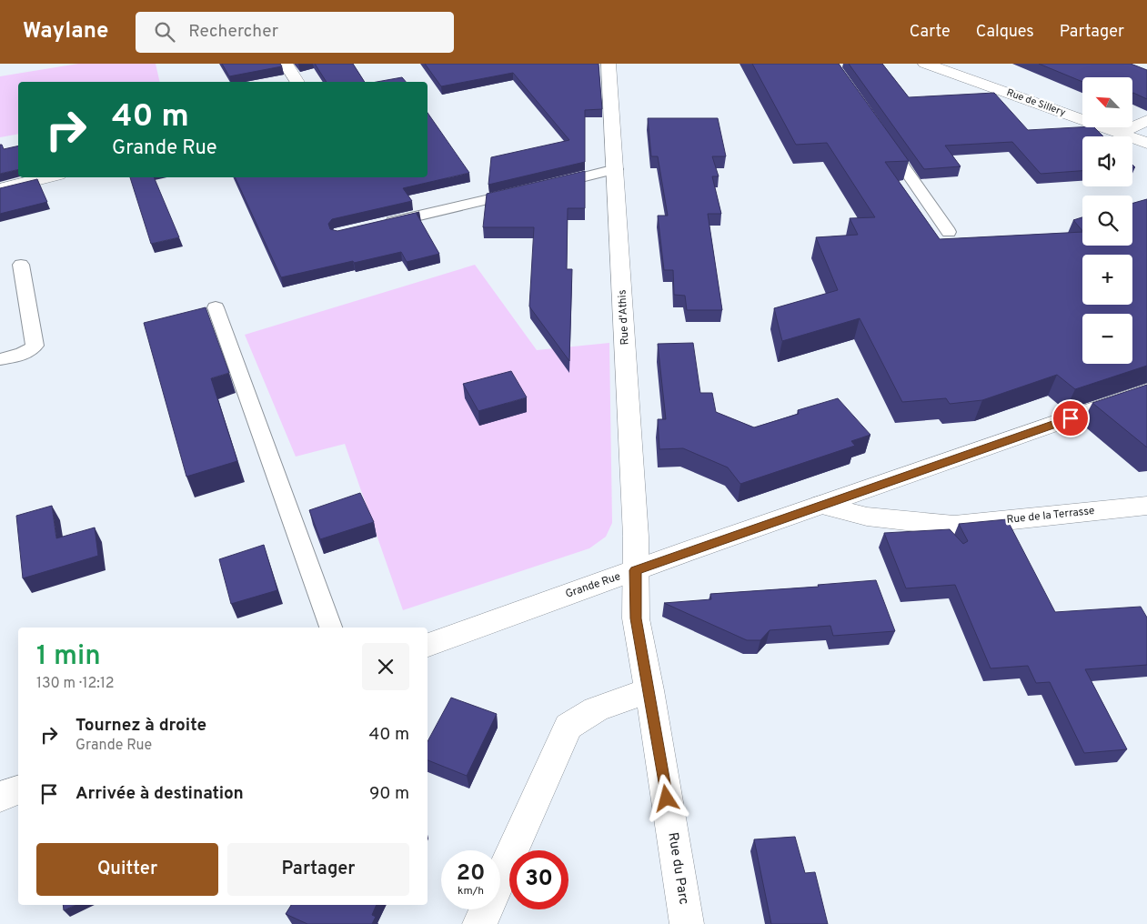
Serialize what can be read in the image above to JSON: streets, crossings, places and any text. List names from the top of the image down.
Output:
{
  "streets": {
    "street": [
      "Rue de Sillery",
      "Rue d'Athis",
      "Rue de la Terrasse",
      "Grande Rue",
      "Rue du Parc"
    ]
  },
  "crossings": [
    ["Rue d'Athis", "Grande Rue"],
    ["Rue d'Athis", "Rue du Parc"],
    ["Rue de la Terrasse", "Grande Rue"],
    ["Grande Rue", "Rue du Parc"]
  ],
  "north": "top left",
  "page": {
    "header": "Waylane",
    "search": "Rechercher",
    "nav": ["Carte", "Calques", "Partager"],
    "map_buttons": ["+", "−"],
    "turn": ["40 m", "Grande Rue"],
    "heading": ["1 min", "130 m · 12:12"],
    "list": [
      {
        "name": "Tournez à droite",
        "note": "Grande Rue",
        "value": "40 m"
      },
      {
        "name": "Arrivée à destination",
        "value": "90 m"
      }
    ],
    "buttons": ["Quitter", "Partager"],
    "speed": "20 km/h",
    "limit": "30"
  }
}
